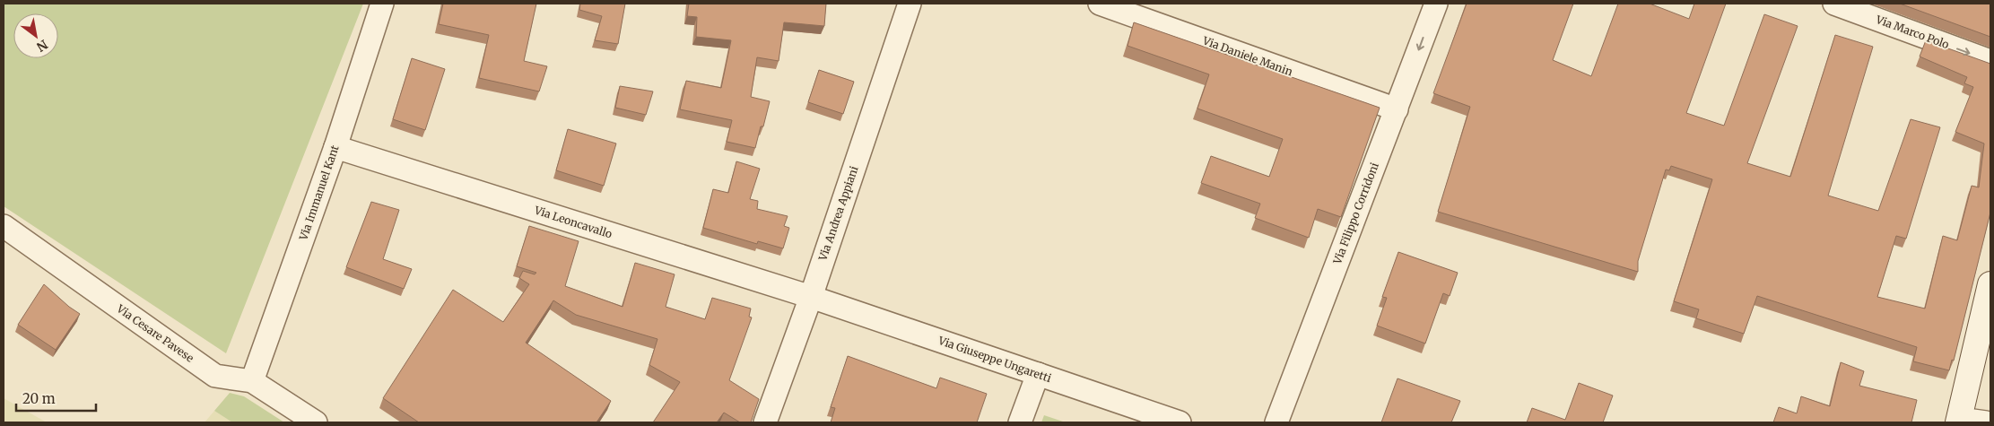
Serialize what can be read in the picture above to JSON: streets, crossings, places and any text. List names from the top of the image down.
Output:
{
  "streets": {
    "street": [
      "Via Marco Polo",
      "Via Daniele Manin",
      "Via Immanuel Kant",
      "Via Andrea Appiani",
      "Via Filippo Corridoni",
      "Via Leoncavallo",
      "Via Cesare Pavese",
      "Via Giuseppe Ungaretti"
    ]
  },
  "crossings": [
    ["Via Daniele Manin", "Via Filippo Corridoni"],
    ["Via Immanuel Kant", "Via Leoncavallo"],
    ["Via Immanuel Kant", "Via Cesare Pavese"],
    ["Via Andrea Appiani", "Via Leoncavallo"],
    ["Via Andrea Appiani", "Via Giuseppe Ungaretti"],
    ["Via Leoncavallo", "Via Giuseppe Ungaretti"]
  ],
  "one_way": ["Via Marco Polo"],
  "scale_bar": "20 m",
  "north": "bottom right"
}
